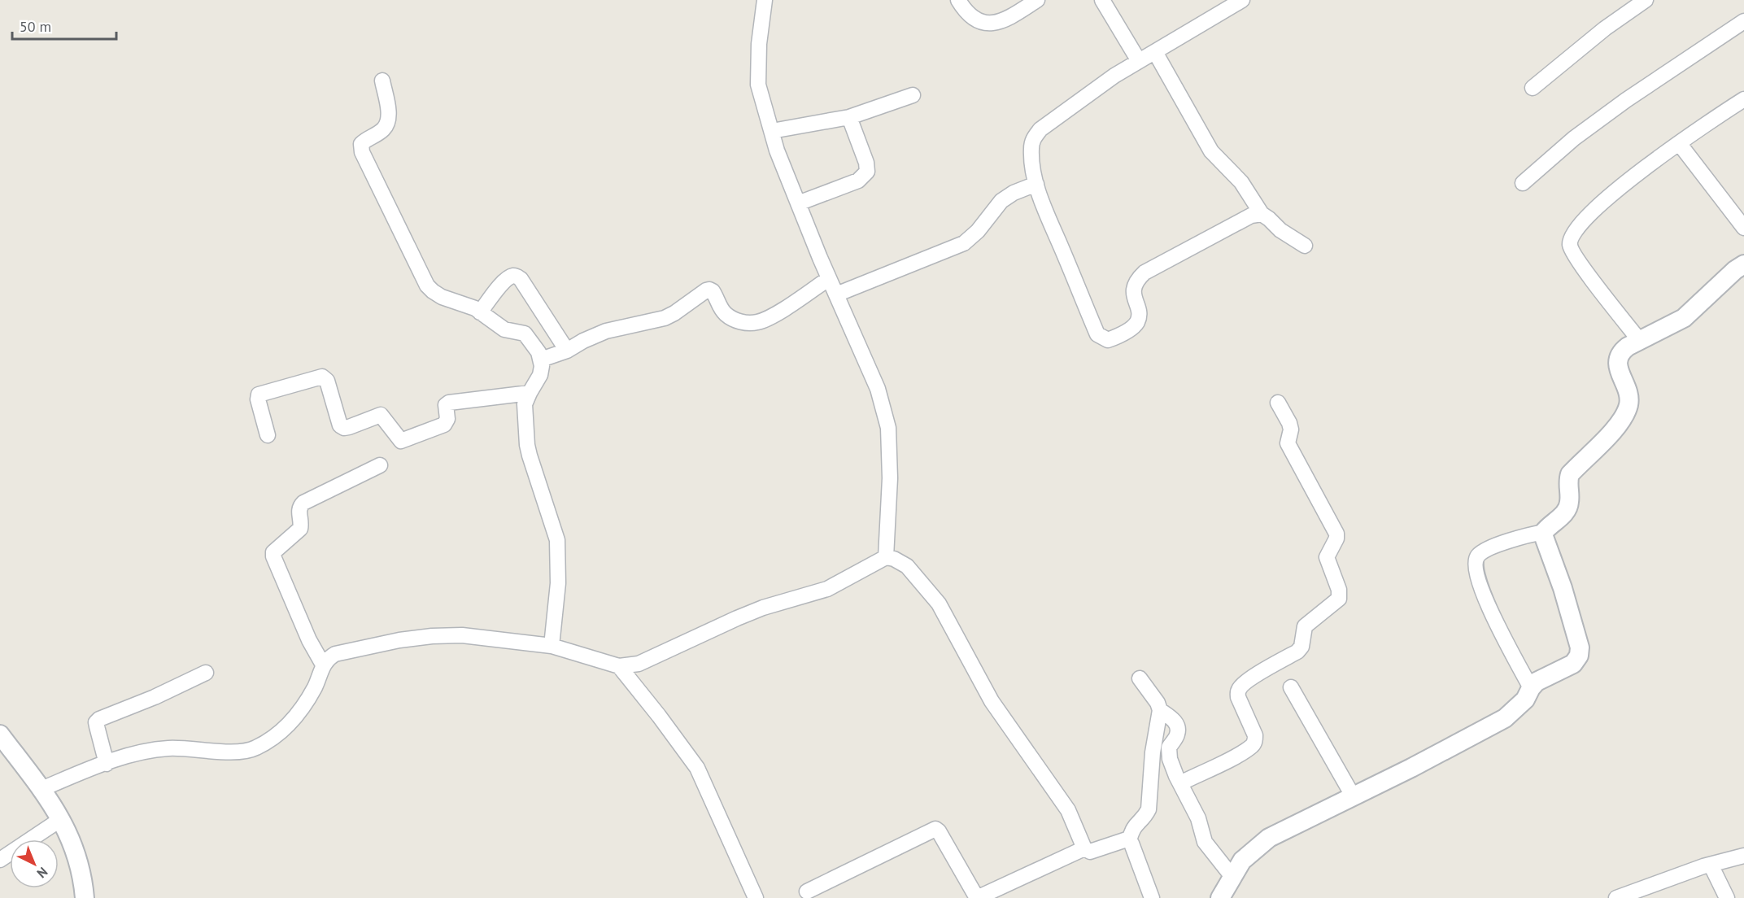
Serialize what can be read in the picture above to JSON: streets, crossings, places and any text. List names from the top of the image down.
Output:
{
  "scale_bar": "50 m",
  "north": "bottom right"
}
